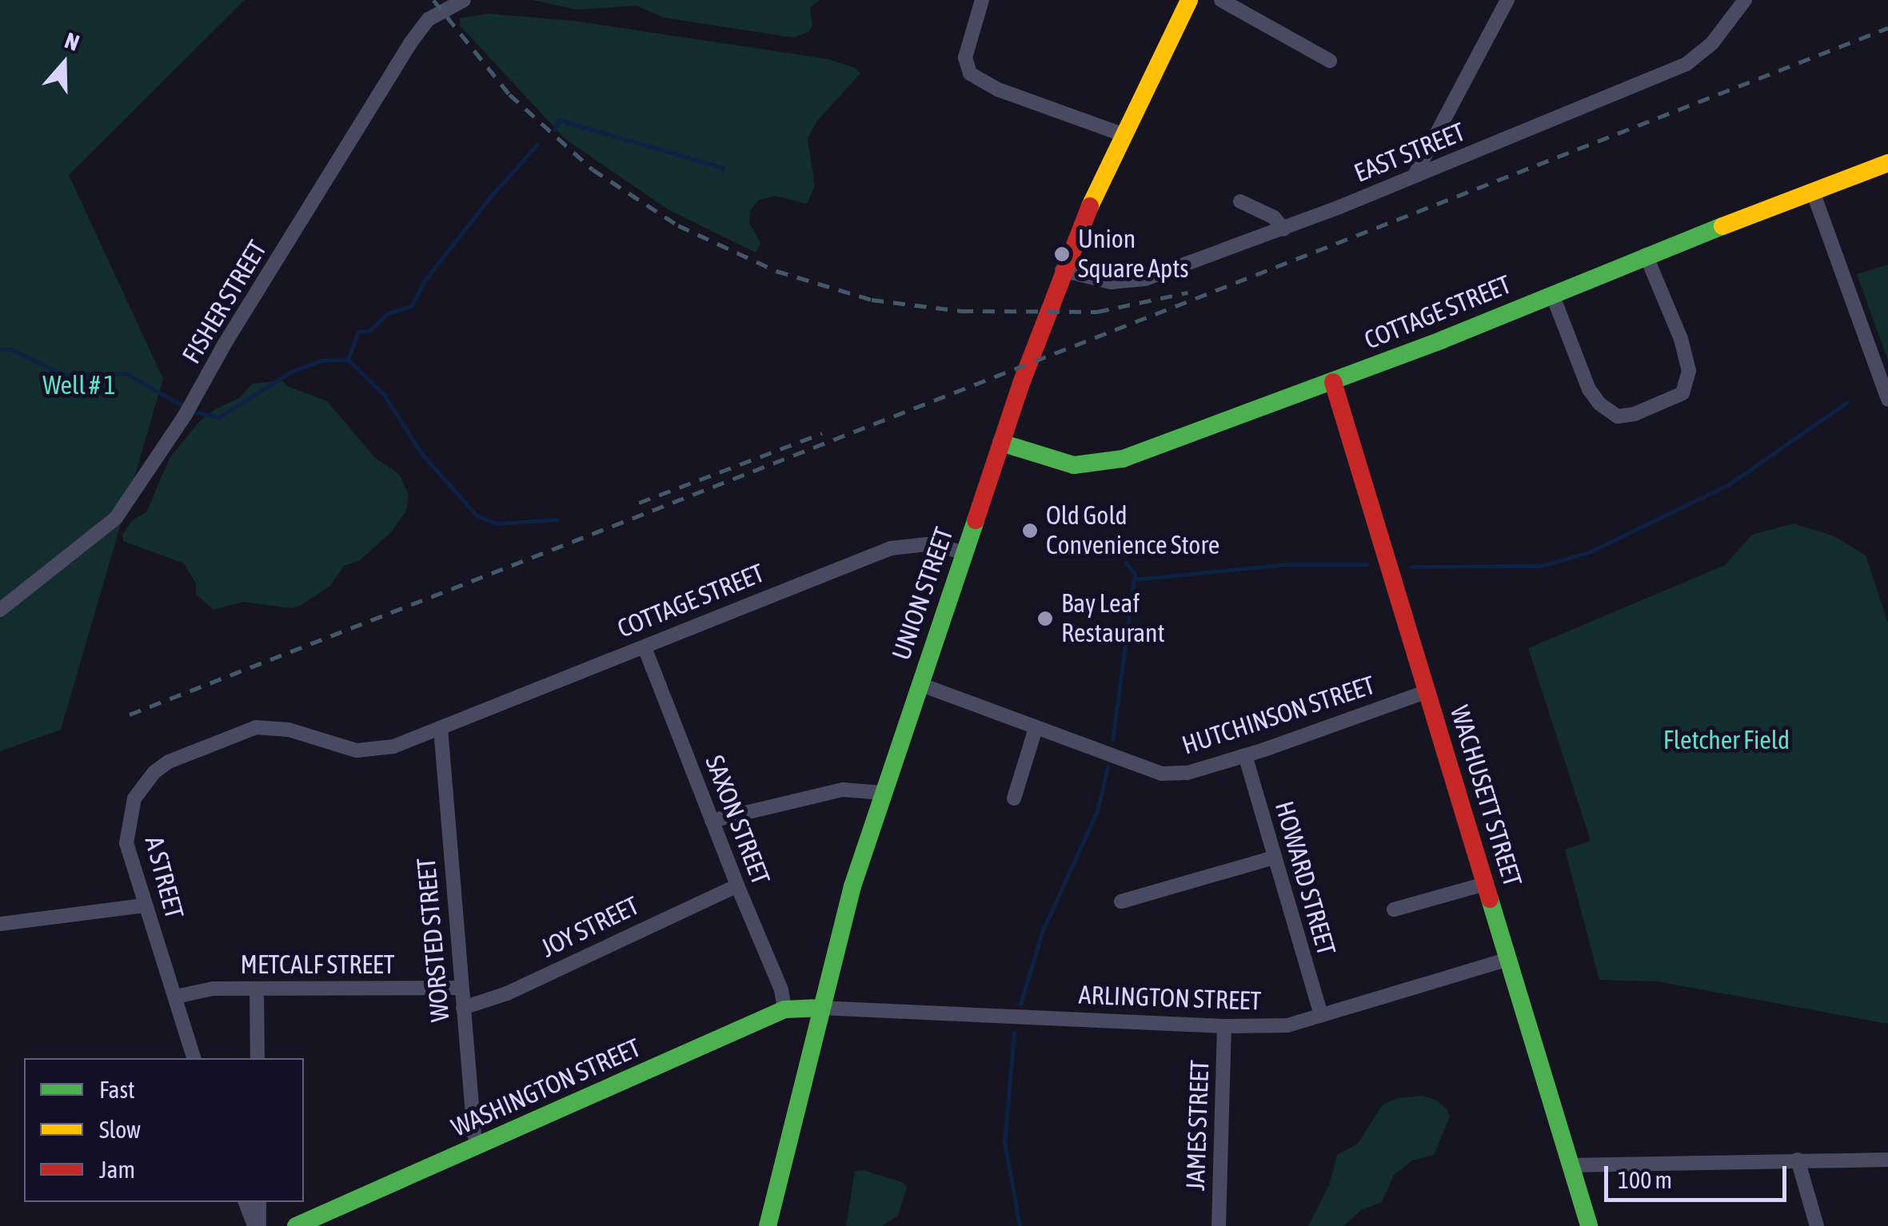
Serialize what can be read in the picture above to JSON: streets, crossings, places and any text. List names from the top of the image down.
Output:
{
  "streets": {
    "main road": [
      "COTTAGE STREET",
      "UNION STREET",
      "WACHUSETT STREET",
      "WASHINGTON STREET"
    ],
    "street": [
      "EAST STREET",
      "FISHER STREET",
      "HUTCHINSON STREET",
      "SAXON STREET",
      "A STREET",
      "HOWARD STREET",
      "JOY STREET",
      "WORSTED STREET",
      "METCALF STREET",
      "ARLINGTON STREET",
      "JAMES STREET"
    ]
  },
  "crossings": [
    ["EAST STREET", "UNION STREET"],
    ["COTTAGE STREET", "UNION STREET"],
    ["COTTAGE STREET", "WACHUSETT STREET"],
    ["COTTAGE STREET", "SAXON STREET"],
    ["COTTAGE STREET", "A STREET"],
    ["COTTAGE STREET", "WORSTED STREET"],
    ["UNION STREET", "HUTCHINSON STREET"],
    ["UNION STREET", "ARLINGTON STREET"],
    ["UNION STREET", "WASHINGTON STREET"],
    ["HUTCHINSON STREET", "WACHUSETT STREET"],
    ["HUTCHINSON STREET", "HOWARD STREET"],
    ["WACHUSETT STREET", "ARLINGTON STREET"],
    ["SAXON STREET", "JOY STREET"],
    ["SAXON STREET", "WASHINGTON STREET"],
    ["A STREET", "WORSTED STREET"],
    ["A STREET", "METCALF STREET"],
    ["HOWARD STREET", "ARLINGTON STREET"],
    ["JOY STREET", "WORSTED STREET"],
    ["WORSTED STREET", "METCALF STREET"],
    ["WORSTED STREET", "WASHINGTON STREET"],
    ["ARLINGTON STREET", "WASHINGTON STREET"],
    ["ARLINGTON STREET", "JAMES STREET"]
  ],
  "parks": ["Well # 1", "Fletcher Field"],
  "places": ["Union Square Apts", "Old Gold Convenience Store", "Bay Leaf Restaurant"],
  "legend": ["Fast", "Slow", "Jam"],
  "scale_bar": "100 m",
  "north": "top"
}
